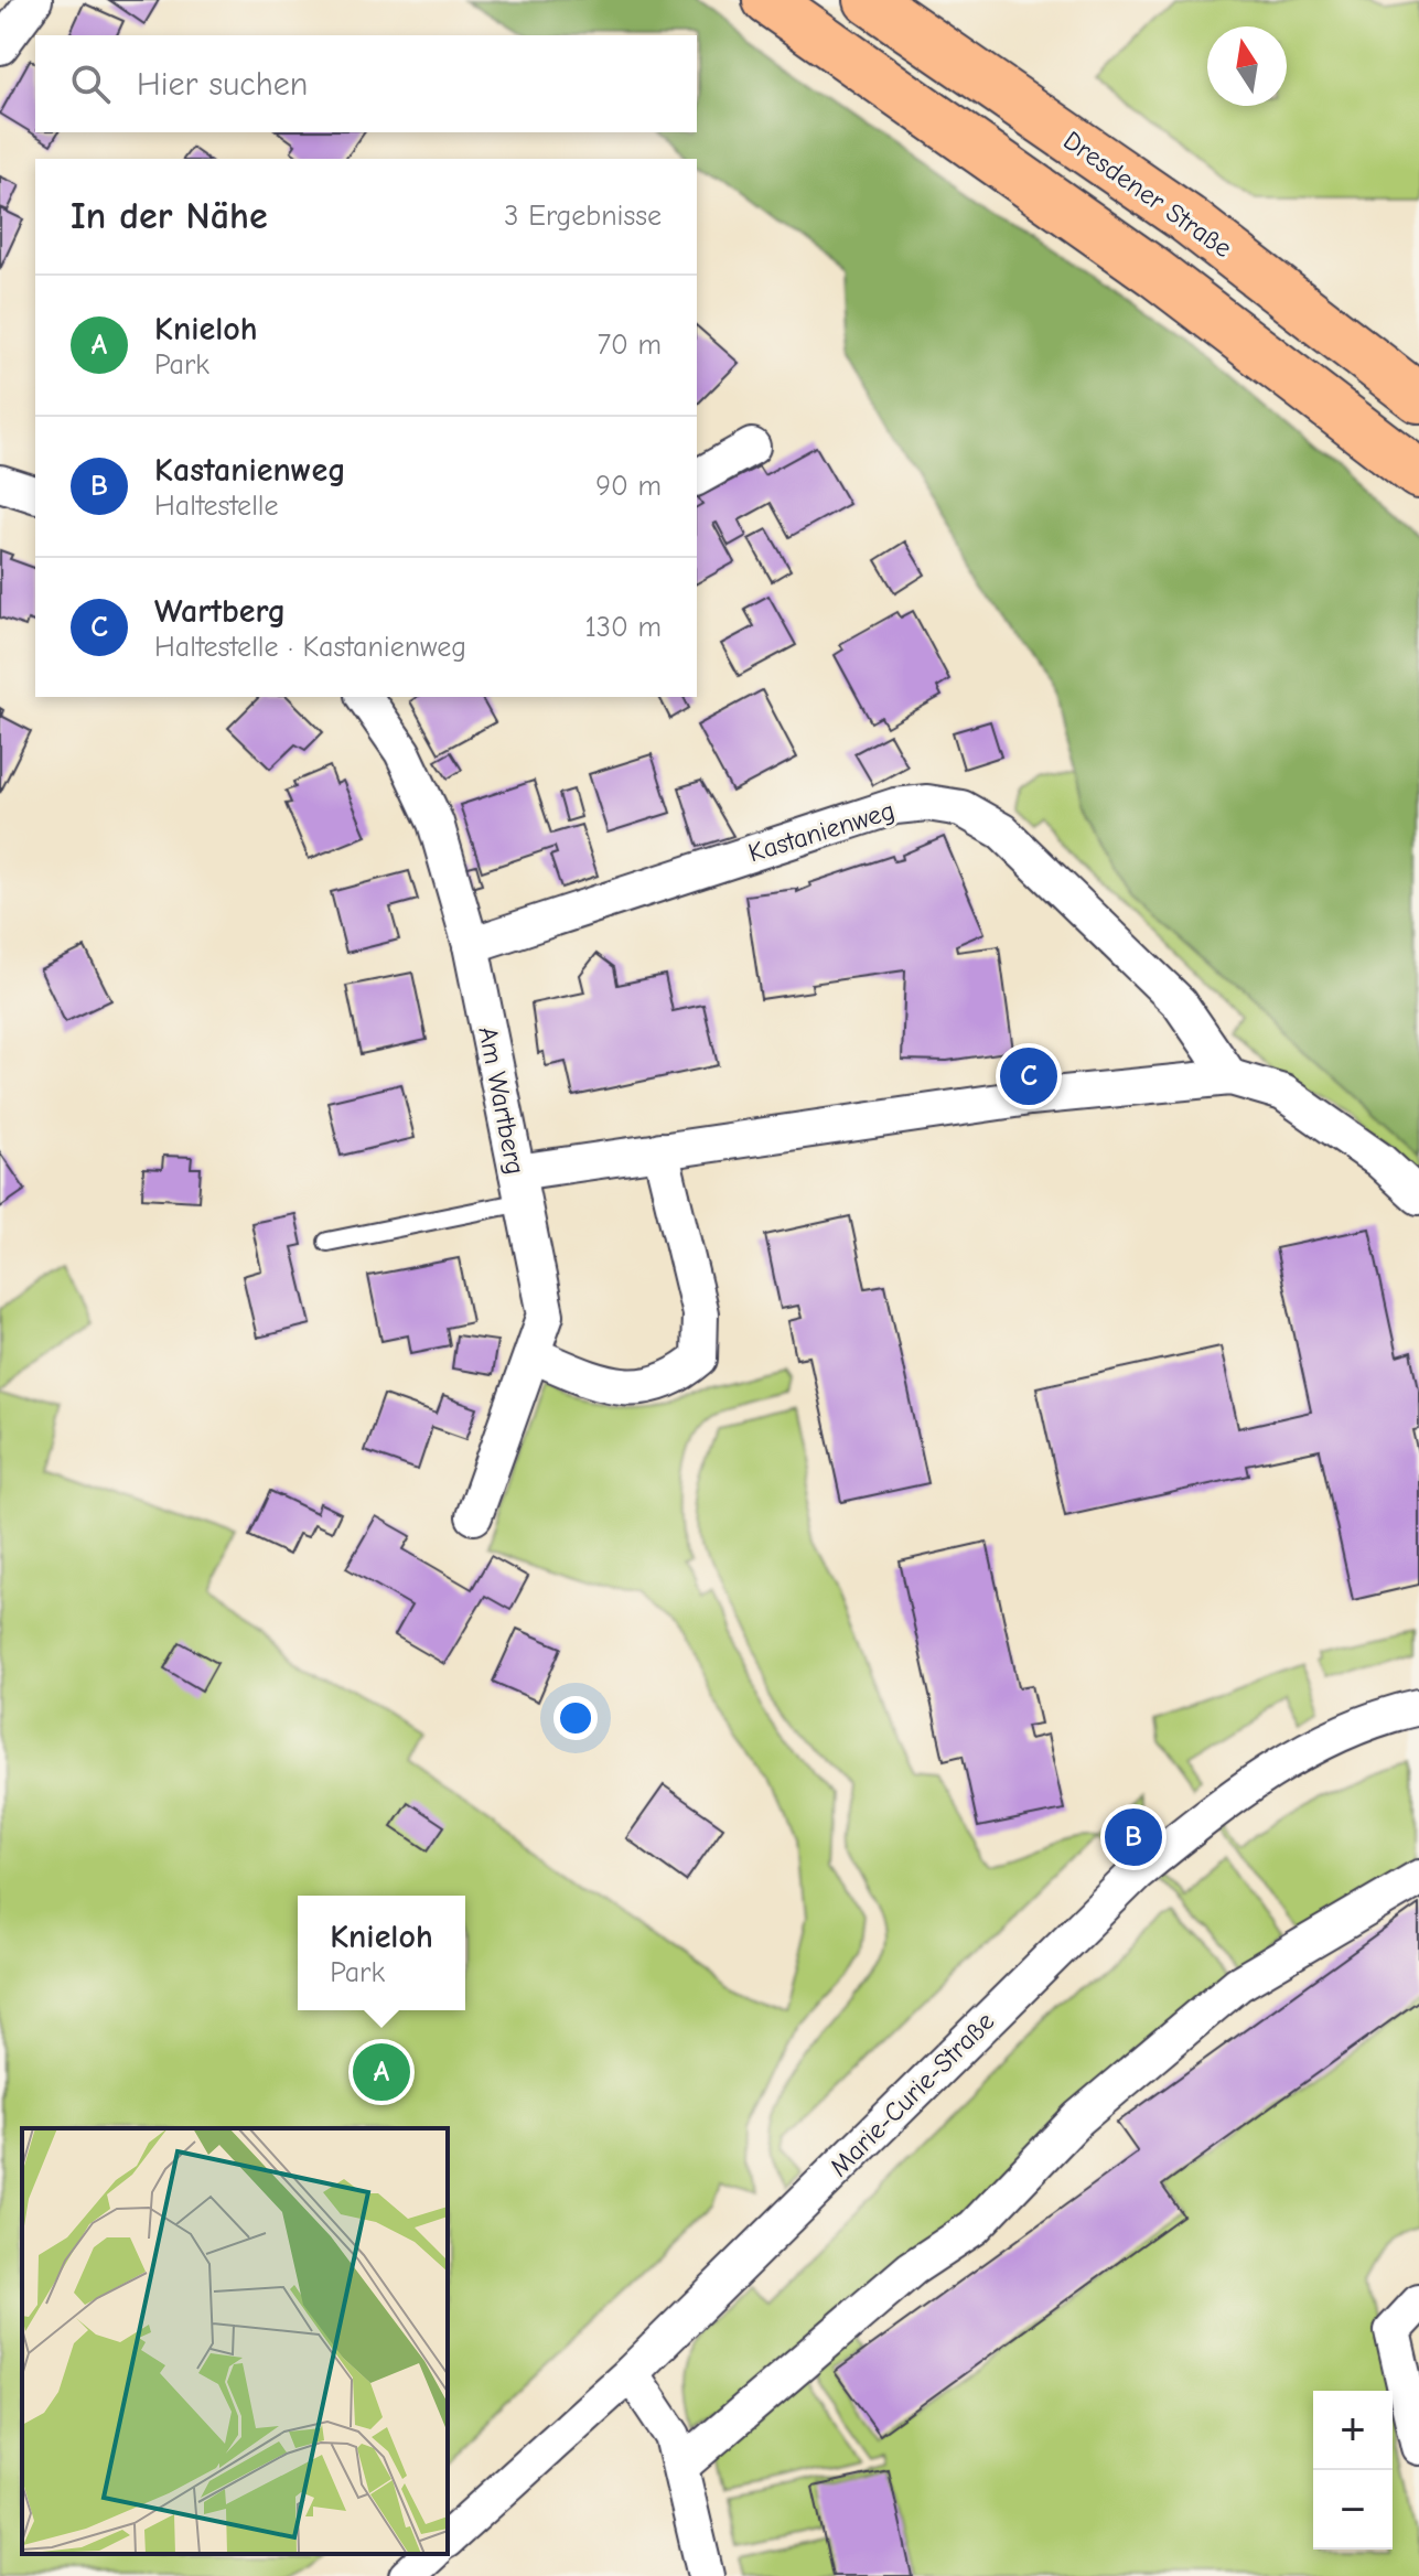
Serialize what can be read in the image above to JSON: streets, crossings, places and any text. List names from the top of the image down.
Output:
{
  "streets": {
    "main road": ["Dresdener Straße"],
    "street": ["Kastanienweg", "Am Wartberg", "Marie-Curie-Straße"]
  },
  "crossings": [
    ["Kastanienweg", "Am Wartberg"]
  ],
  "north": "top",
  "page": {
    "search": "Hier suchen",
    "heading": ["In der Nähe", "3 Ergebnisse"],
    "list": [
      {
        "mark": "A",
        "name": "Knieloh",
        "note": "Park",
        "value": "70 m"
      },
      {
        "mark": "B",
        "name": "Kastanienweg",
        "note": "Haltestelle",
        "value": "90 m"
      },
      {
        "mark": "C",
        "name": "Wartberg",
        "note": "Haltestelle · Kastanienweg",
        "value": "130 m"
      }
    ],
    "pins": ["C", "B", "A"],
    "popup": ["Knieloh", "Park"],
    "map_buttons": ["+", "−"]
  }
}
